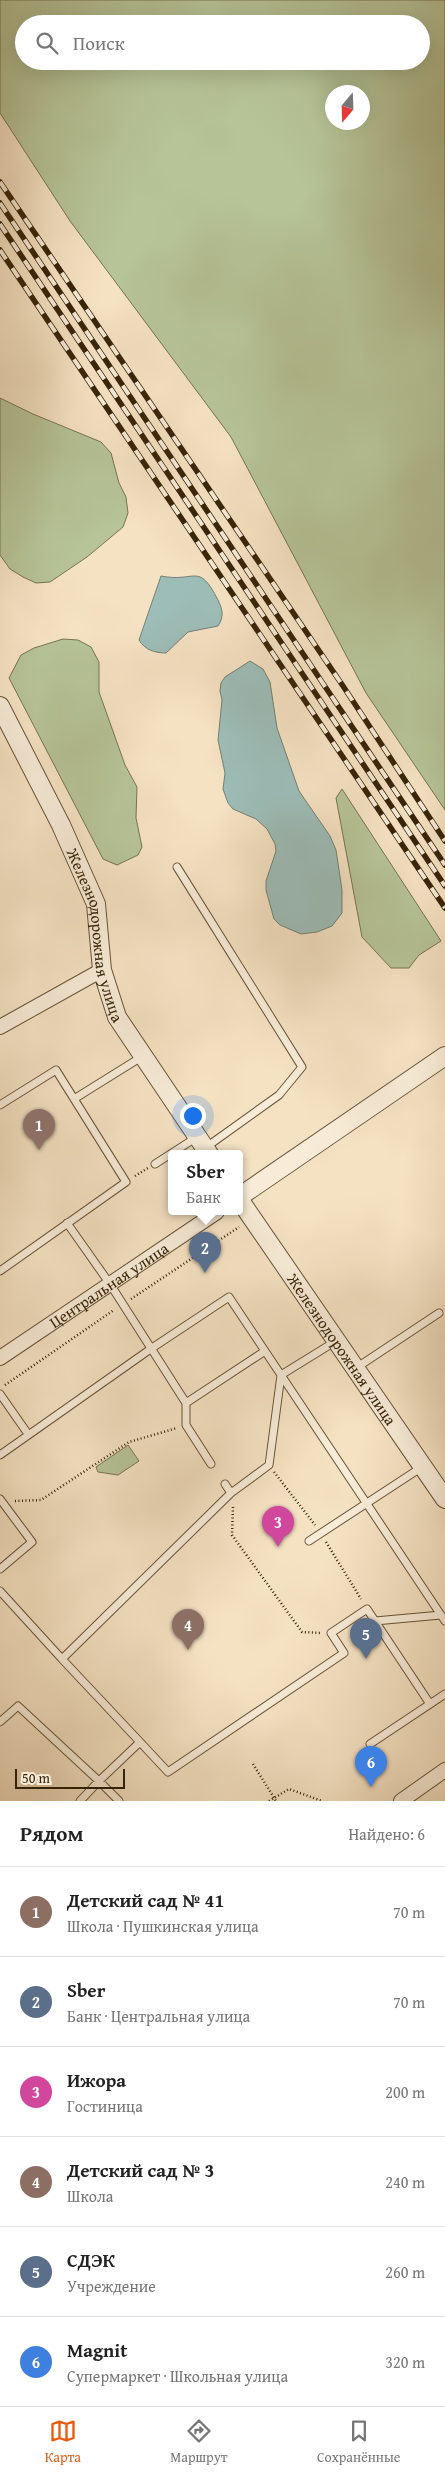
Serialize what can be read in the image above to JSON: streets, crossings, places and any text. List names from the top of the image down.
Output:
{
  "streets": {
    "street": ["Железнодорожная улица", "Центральная улица"]
  },
  "scale_bar": "50 m",
  "north": "bottom",
  "page": {
    "search": "Поиск",
    "pins": [
      "1",
      "2",
      "3",
      "4",
      "5",
      "6"
    ],
    "popup": ["Sber", "Банк"],
    "scale": "50 m",
    "heading": ["Рядом", "Найдено: 6"],
    "list": [
      {
        "mark": "1",
        "name": "Детский сад № 41",
        "note": "Школа · Пушкинская улица",
        "value": "70 m"
      },
      {
        "mark": "2",
        "name": "Sber",
        "note": "Банк · Центральная улица",
        "value": "70 m"
      },
      {
        "mark": "3",
        "name": "Ижора",
        "note": "Гостиница",
        "value": "200 m"
      },
      {
        "mark": "4",
        "name": "Детский сад № 3",
        "note": "Школа",
        "value": "240 m"
      },
      {
        "mark": "5",
        "name": "СДЭК",
        "note": "Учреждение",
        "value": "260 m"
      },
      {
        "mark": "6",
        "name": "Magnit",
        "note": "Супермаркет · Школьная улица",
        "value": "320 m"
      }
    ],
    "nav": ["Карта", "Маршрут", "Сохранённые"]
  }
}
